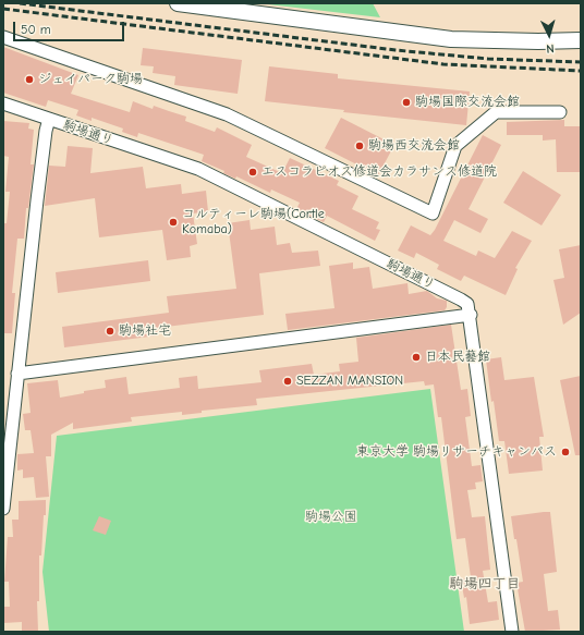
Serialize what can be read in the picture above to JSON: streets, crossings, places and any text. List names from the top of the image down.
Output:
{
  "streets": {
    "street": ["駒場通り"]
  },
  "districts": ["駒場四丁目"],
  "parks": ["駒場公園"],
  "places": [
    "ジェイパーク駒場",
    "駒場国際交流会館",
    "駒場西交流会館",
    "エスコラピオス修道会カラサンス修道院",
    "コルティーレ駒場(Cortle Komaba)",
    "駒場社宅",
    "日本民藝館",
    "SEZZAN MANSION",
    "東京大学 駒場リサーチキャンパス"
  ],
  "scale_bar": "50 m",
  "north": "bottom"
}
